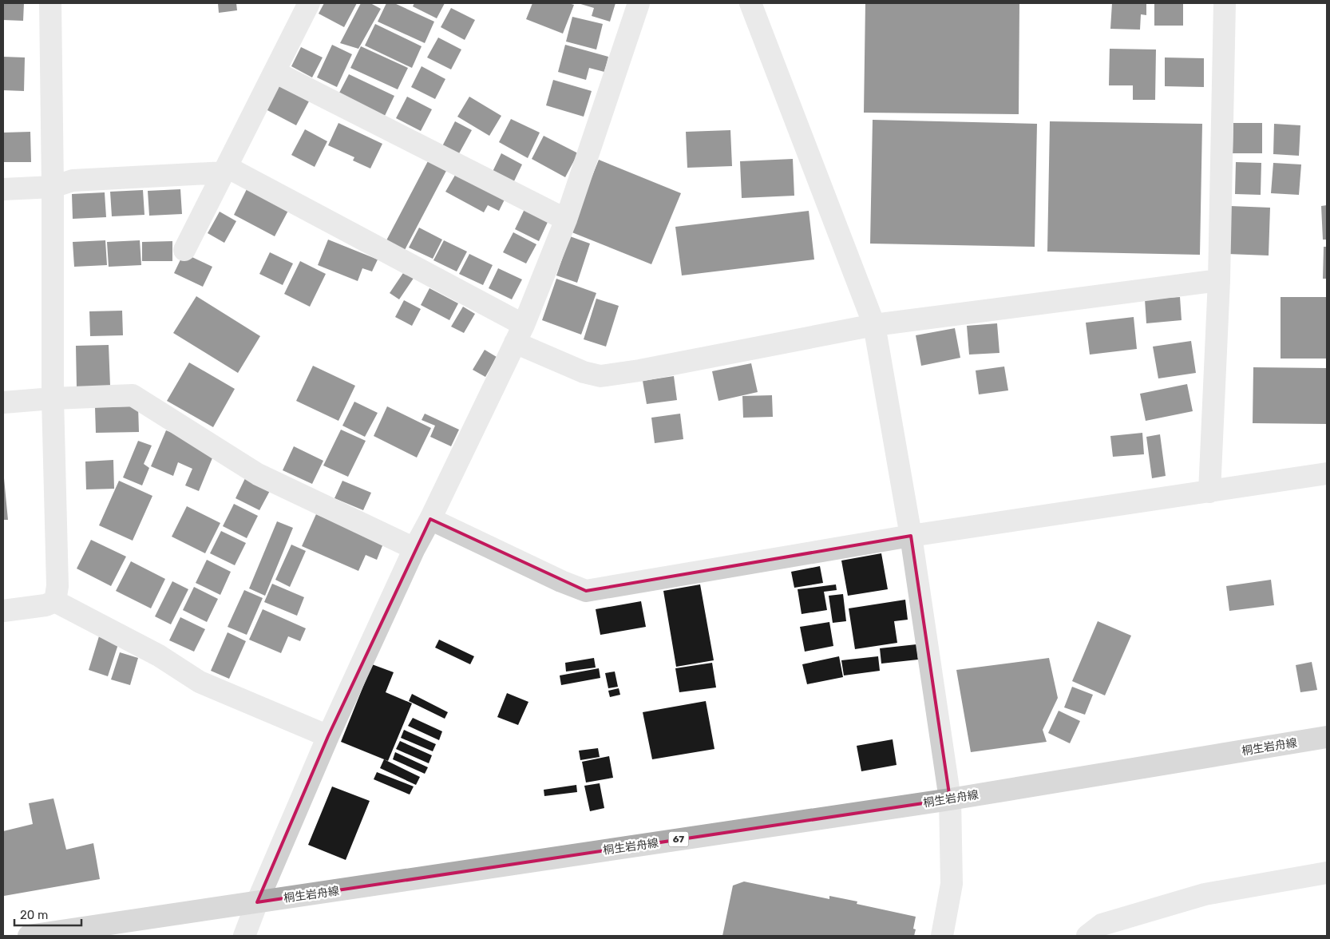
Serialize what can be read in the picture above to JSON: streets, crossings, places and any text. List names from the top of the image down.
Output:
{
  "streets": {
    "main road": ["桐生岩舟線", "67"]
  },
  "scale_bar": "20 m"
}
